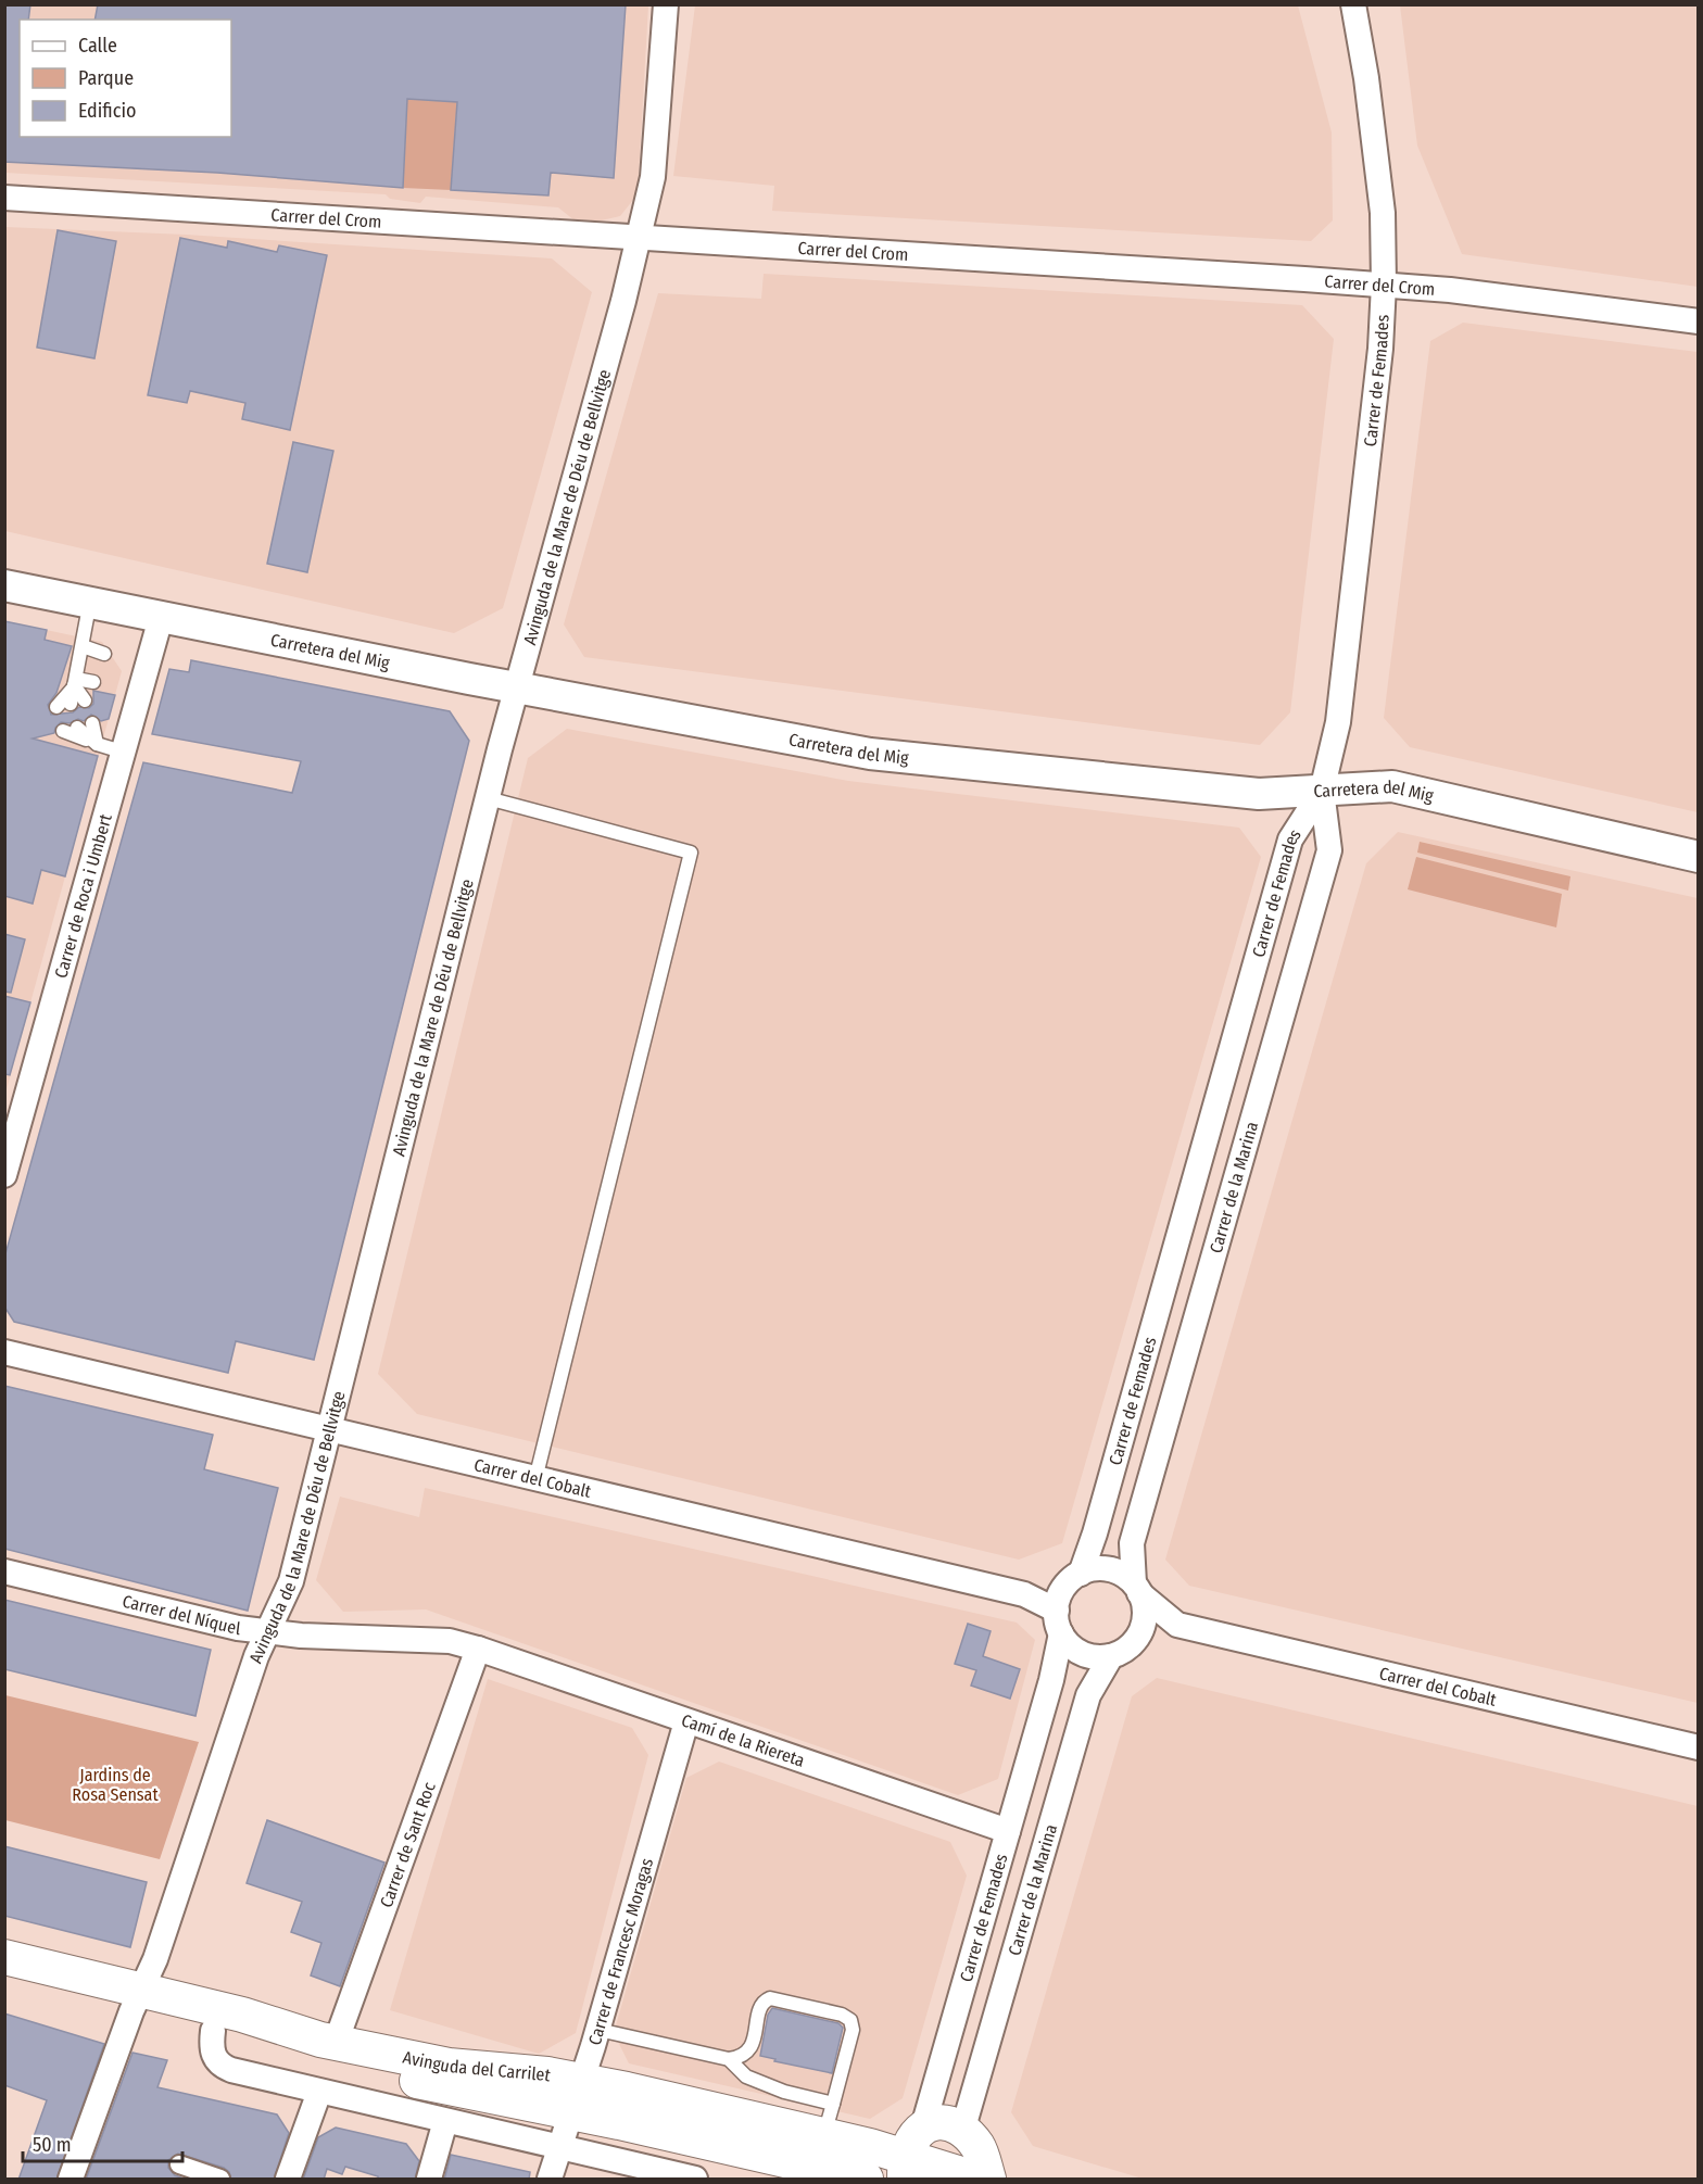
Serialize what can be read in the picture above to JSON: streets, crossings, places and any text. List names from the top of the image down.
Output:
{
  "streets": {
    "main road": ["Avinguda del Carrilet"],
    "street": [
      "Carrer del Crom",
      "Carrer de Femades",
      "Avinguda de la Mare de Déu de Bellvitge",
      "Carretera del Mig",
      "Carrer de Roca i Umbert",
      "Carrer de la Marina",
      "Carrer del Cobalt",
      "Carrer del Níquel",
      "Camí de la Riereta",
      "Carrer de Sant Roc",
      "Carrer de Francesc Moragas"
    ]
  },
  "crossings": [
    ["Carrer del Crom", "Carrer de Femades"],
    ["Carrer del Crom", "Avinguda de la Mare de Déu de Bellvitge"],
    ["Carrer de Femades", "Carretera del Mig"],
    ["Carrer de Femades", "Carrer de la Marina"],
    ["Carrer de Femades", "Carrer del Cobalt"],
    ["Carrer de Femades", "Camí de la Riereta"],
    ["Avinguda de la Mare de Déu de Bellvitge", "Carretera del Mig"],
    ["Avinguda de la Mare de Déu de Bellvitge", "Carrer del Cobalt"],
    ["Avinguda de la Mare de Déu de Bellvitge", "Carrer del Níquel"],
    ["Avinguda de la Mare de Déu de Bellvitge", "Avinguda del Carrilet"],
    ["Carretera del Mig", "Carrer de Roca i Umbert"],
    ["Carretera del Mig", "Carrer de la Marina"],
    ["Carrer de la Marina", "Carrer del Cobalt"],
    ["Carrer del Níquel", "Camí de la Riereta"],
    ["Carrer del Níquel", "Carrer de Sant Roc"],
    ["Camí de la Riereta", "Carrer de Sant Roc"],
    ["Camí de la Riereta", "Carrer de Francesc Moragas"],
    ["Carrer de Sant Roc", "Avinguda del Carrilet"],
    ["Carrer de Francesc Moragas", "Avinguda del Carrilet"]
  ],
  "parks": ["Jardins de Rosa Sensat"],
  "legend": ["Calle", "Parque", "Edificio"],
  "scale_bar": "50 m"
}
